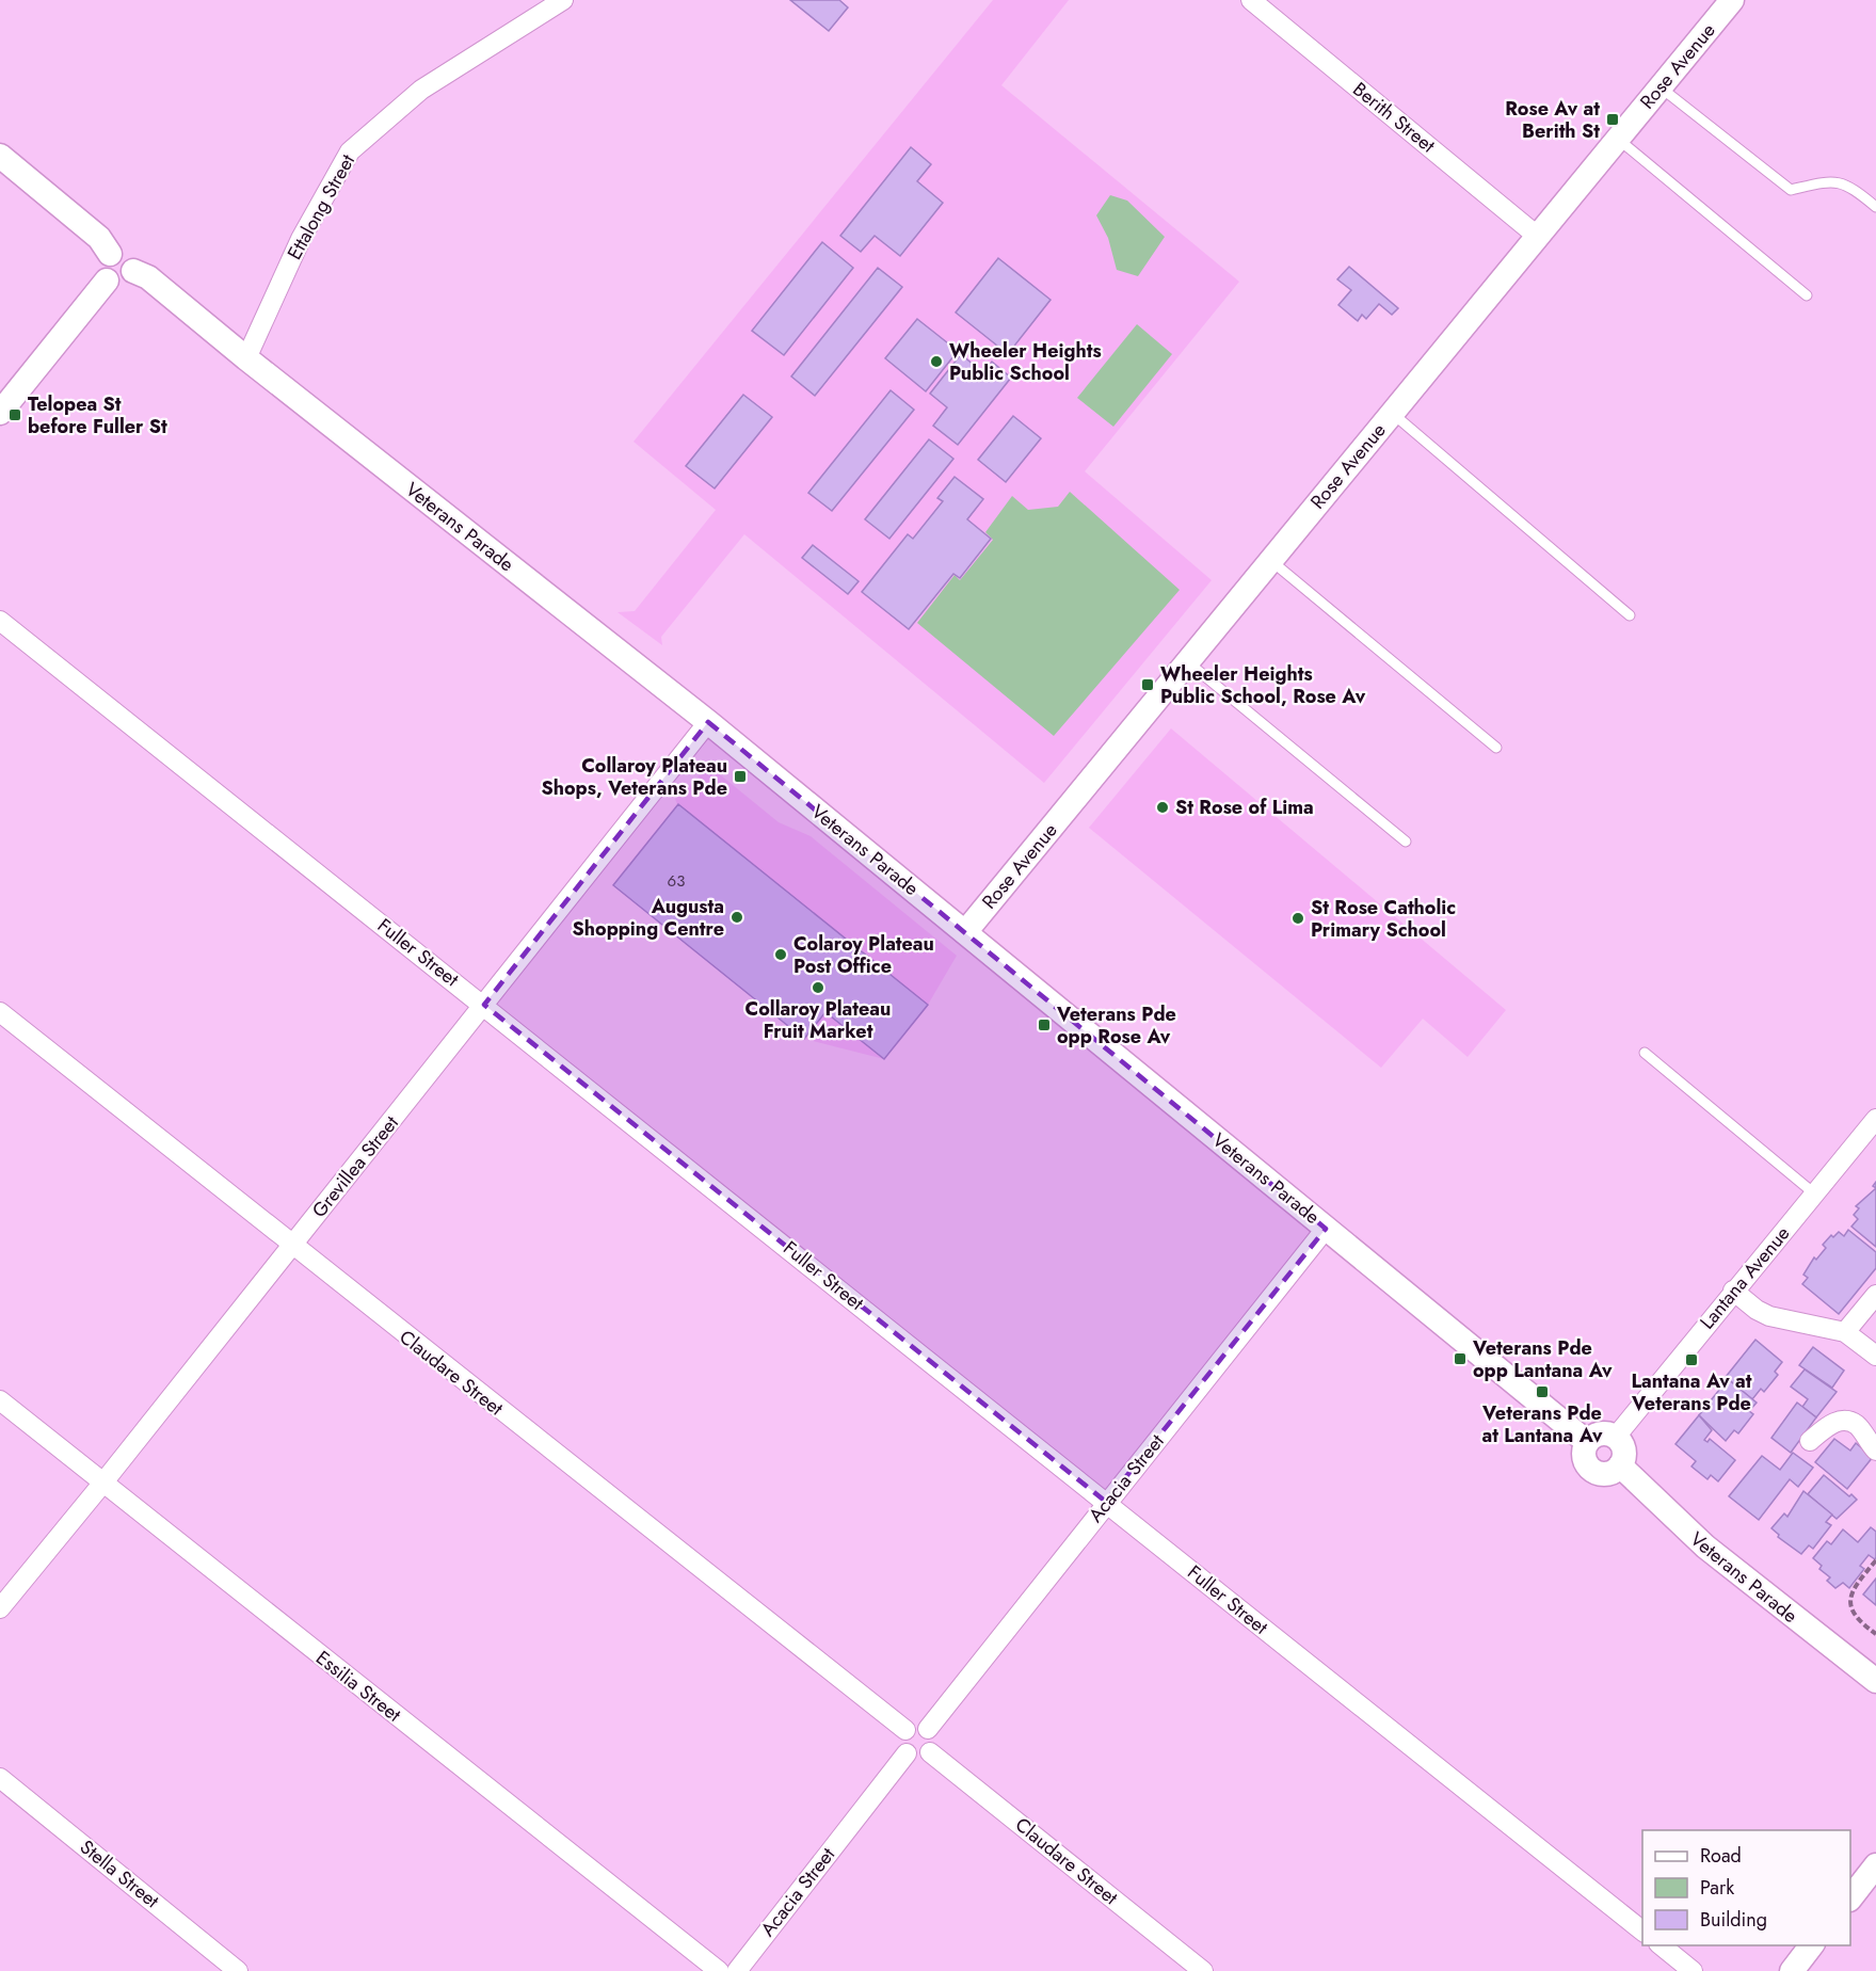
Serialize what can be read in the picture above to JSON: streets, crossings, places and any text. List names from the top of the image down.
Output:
{
  "streets": {
    "street": [
      "Rose Avenue",
      "Berith Street",
      "Ettalong Street",
      "Veterans Parade",
      "Fuller Street",
      "Grevillea Street",
      "Lantana Avenue",
      "Claudare Street",
      "Acacia Street",
      "Essilia Street",
      "Stella Street"
    ]
  },
  "crossings": [
    ["Rose Avenue", "Berith Street"],
    ["Rose Avenue", "Veterans Parade"],
    ["Ettalong Street", "Veterans Parade"],
    ["Veterans Parade", "Grevillea Street"],
    ["Veterans Parade", "Lantana Avenue"],
    ["Veterans Parade", "Acacia Street"],
    ["Fuller Street", "Grevillea Street"],
    ["Fuller Street", "Acacia Street"],
    ["Grevillea Street", "Claudare Street"],
    ["Grevillea Street", "Essilia Street"],
    ["Claudare Street", "Acacia Street"]
  ],
  "places": {
    "transit": [
      "Rose Av at Berith St",
      "Telopea St before Fuller St",
      "Wheeler Heights Public School, Rose Av",
      "Collaroy Plateau Shops, Veterans Pde",
      "Veterans Pde opp Rose Av",
      "Veterans Pde opp Lantana Av",
      "Lantana Av at Veterans Pde",
      "Veterans Pde at Lantana Av"
    ],
    "other": [
      "Wheeler Heights Public School",
      "St Rose of Lima",
      "Augusta Shopping Centre",
      "St Rose Catholic Primary School",
      "Colaroy Plateau Post Office",
      "Collaroy Plateau Fruit Market"
    ]
  },
  "house_numbers": ["63"],
  "legend": ["Road", "Park", "Building"]
}
